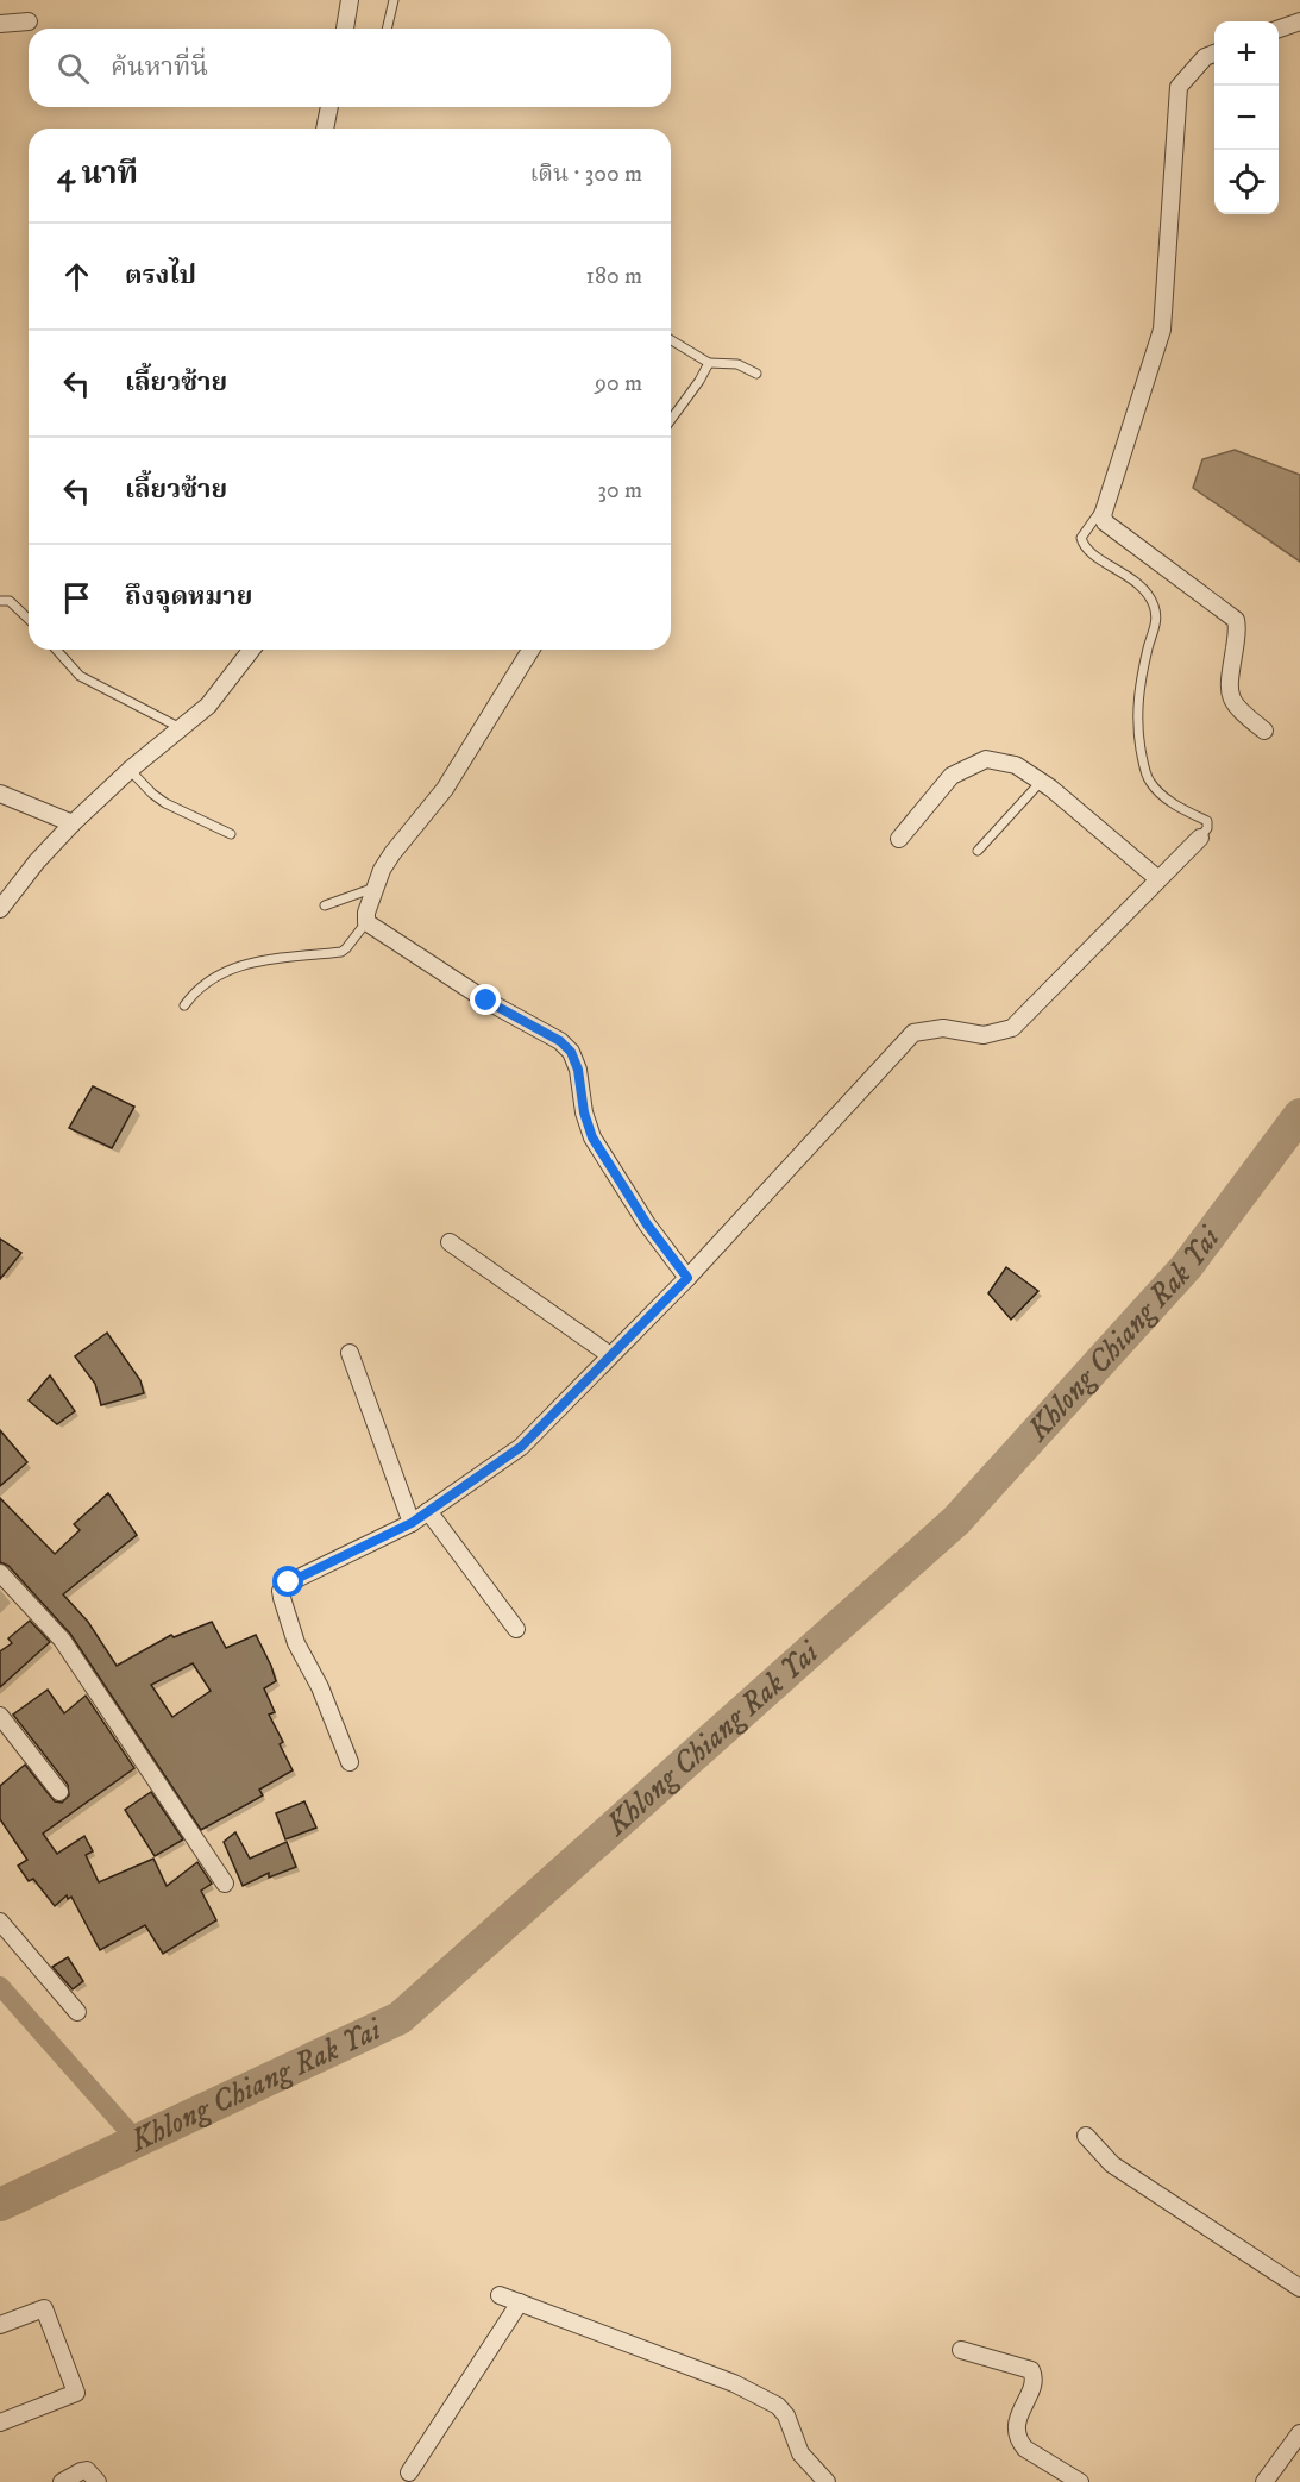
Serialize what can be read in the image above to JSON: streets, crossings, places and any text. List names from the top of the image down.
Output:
{
  "water": ["Khlong Chiang Rak Yai"],
  "page": {
    "map_buttons": ["+", "−"],
    "search": "ค้นหาที่นี่",
    "heading": ["4 นาที", "เดิน · 300 m"],
    "list": [
      ["ตรงไป", "180 m"],
      ["เลี้ยวซ้าย", "90 m"],
      ["เลี้ยวซ้าย", "30 m"],
      "ถึงจุดหมาย"
    ]
  }
}
